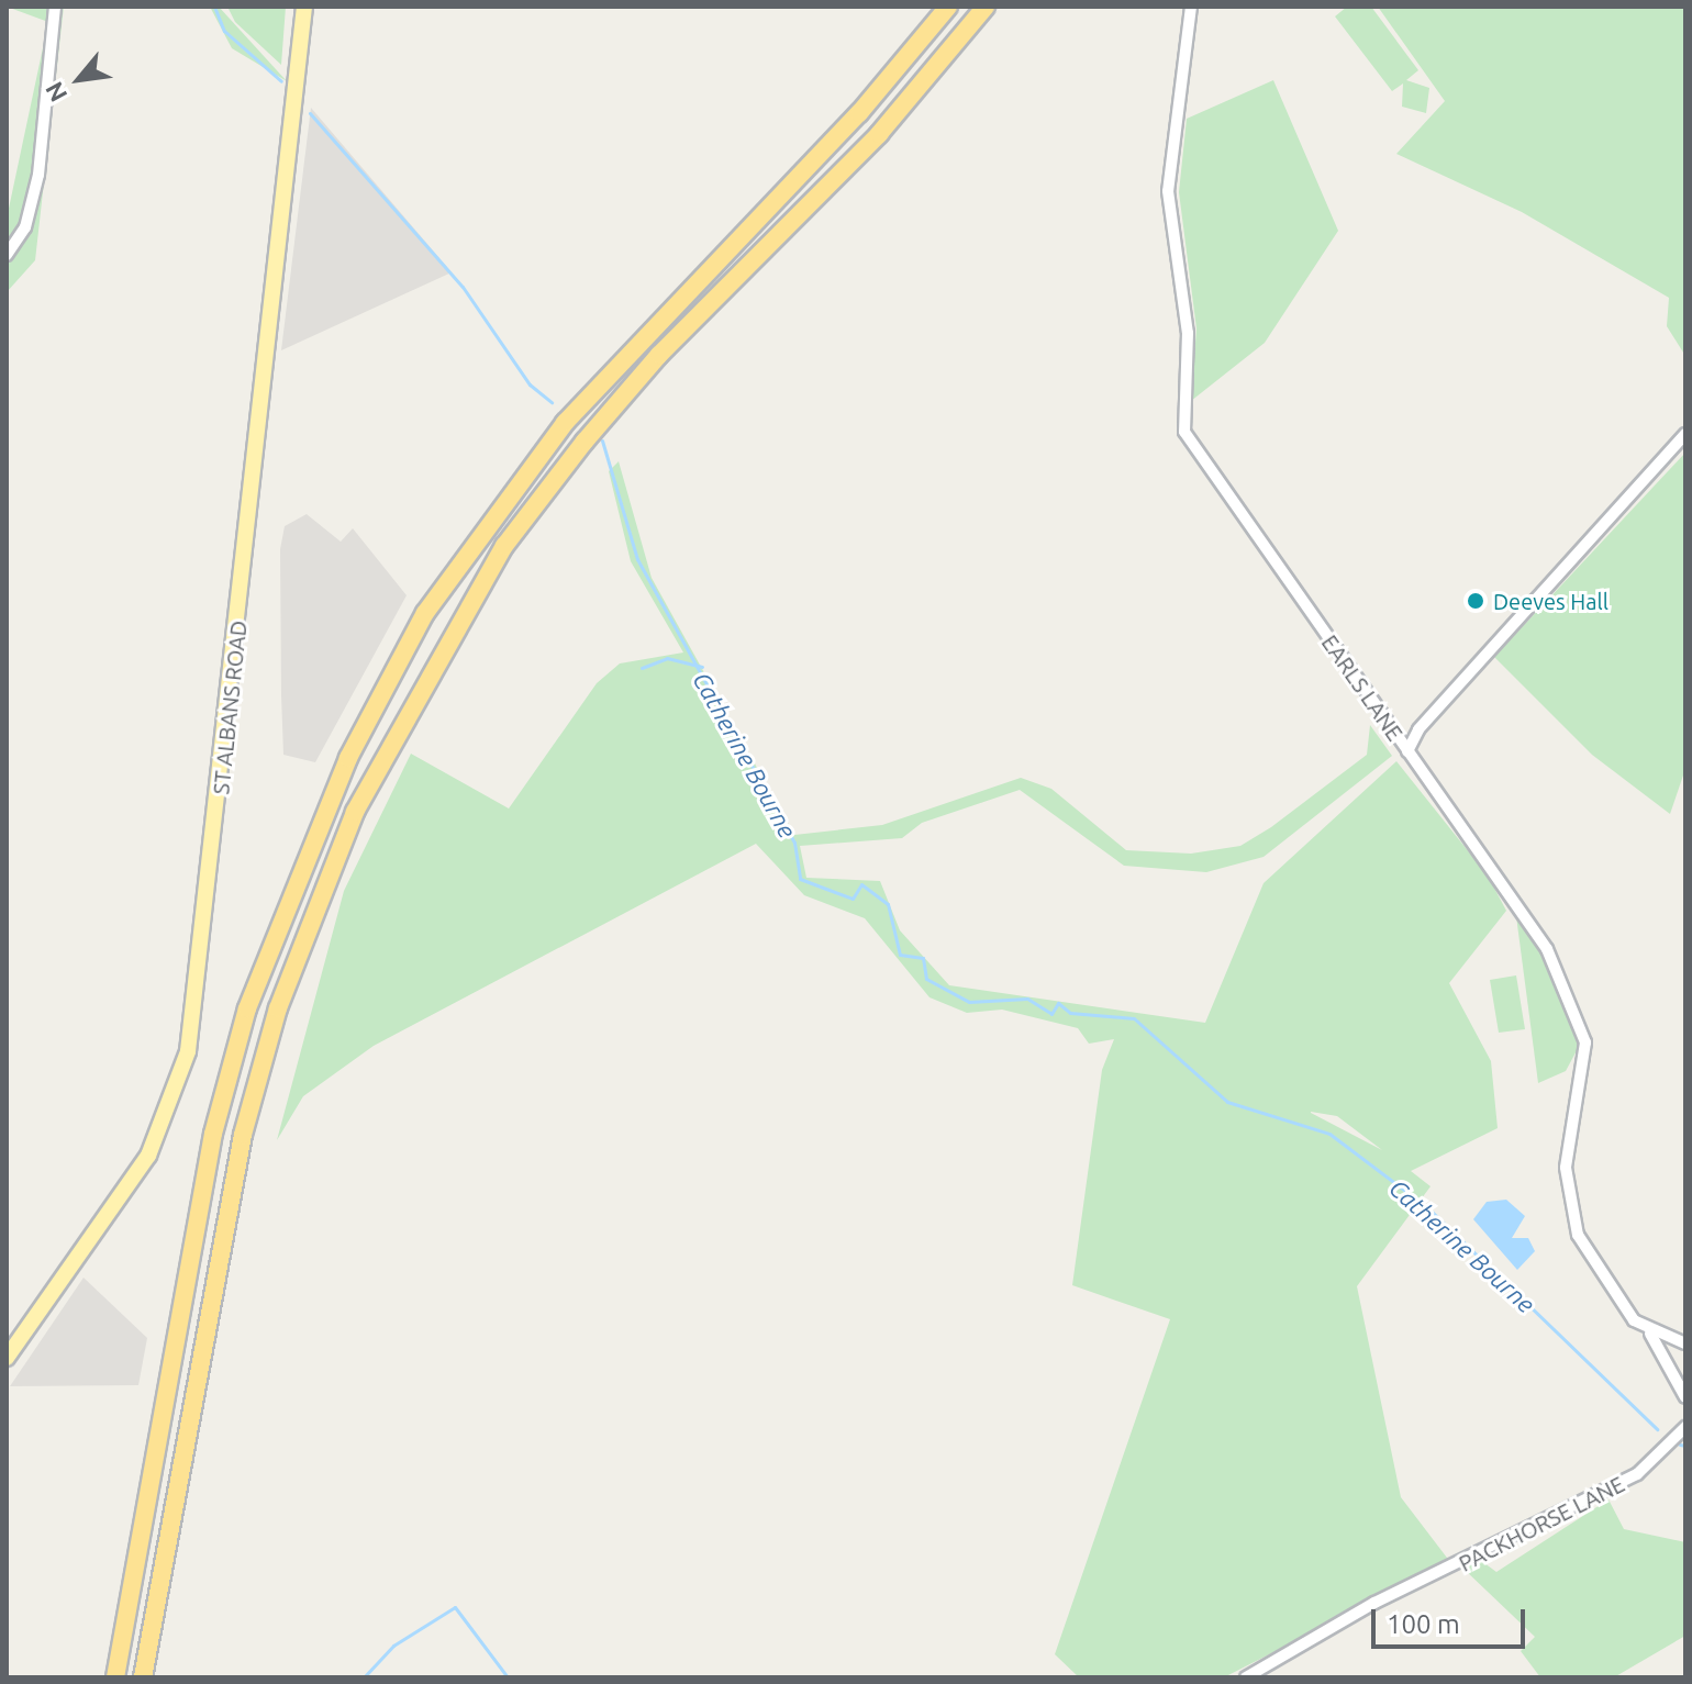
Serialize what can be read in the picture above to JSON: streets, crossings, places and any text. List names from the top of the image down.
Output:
{
  "streets": {
    "main road": ["ST ALBANS ROAD"],
    "street": ["EARLS LANE", "PACKHORSE LANE"]
  },
  "water": ["Catherine Bourne"],
  "places": ["Deeves Hall"],
  "scale_bar": "100 m",
  "north": "bottom left"
}
